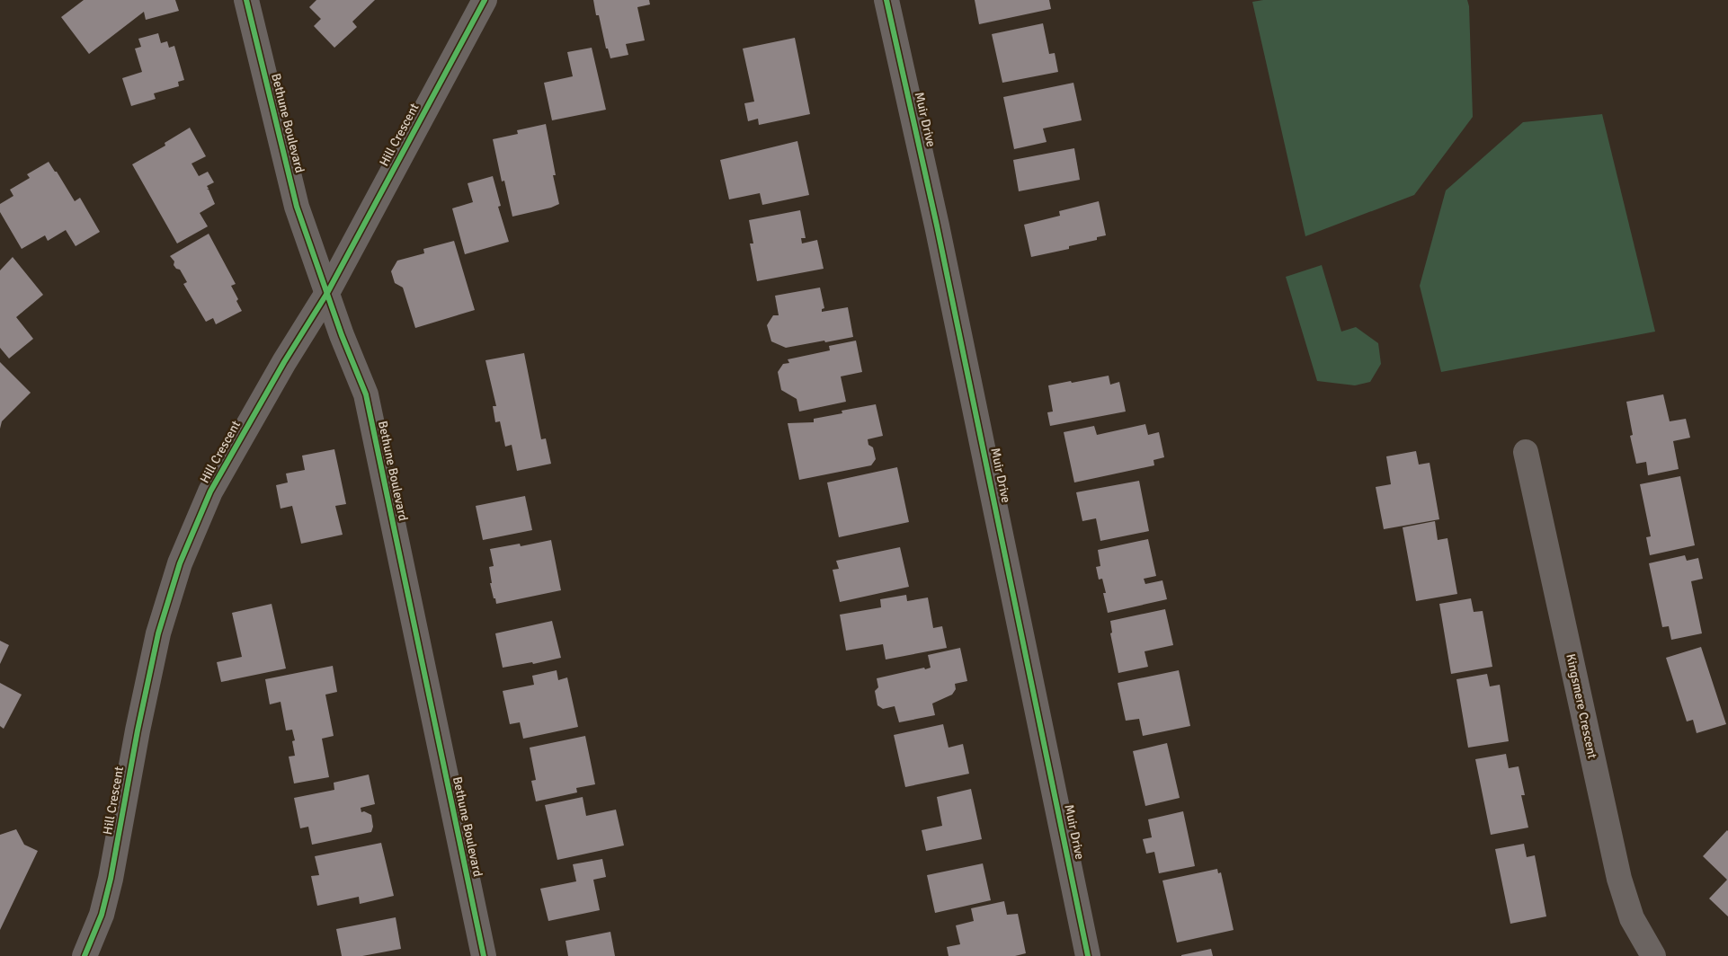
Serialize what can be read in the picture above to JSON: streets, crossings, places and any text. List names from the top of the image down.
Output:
{
  "streets": {
    "street": [
      "Muir Drive",
      "Bethune Boulevard",
      "Hill Crescent",
      "Kingsmere Crescent"
    ]
  },
  "crossings": [
    ["Bethune Boulevard", "Hill Crescent"]
  ]
}
